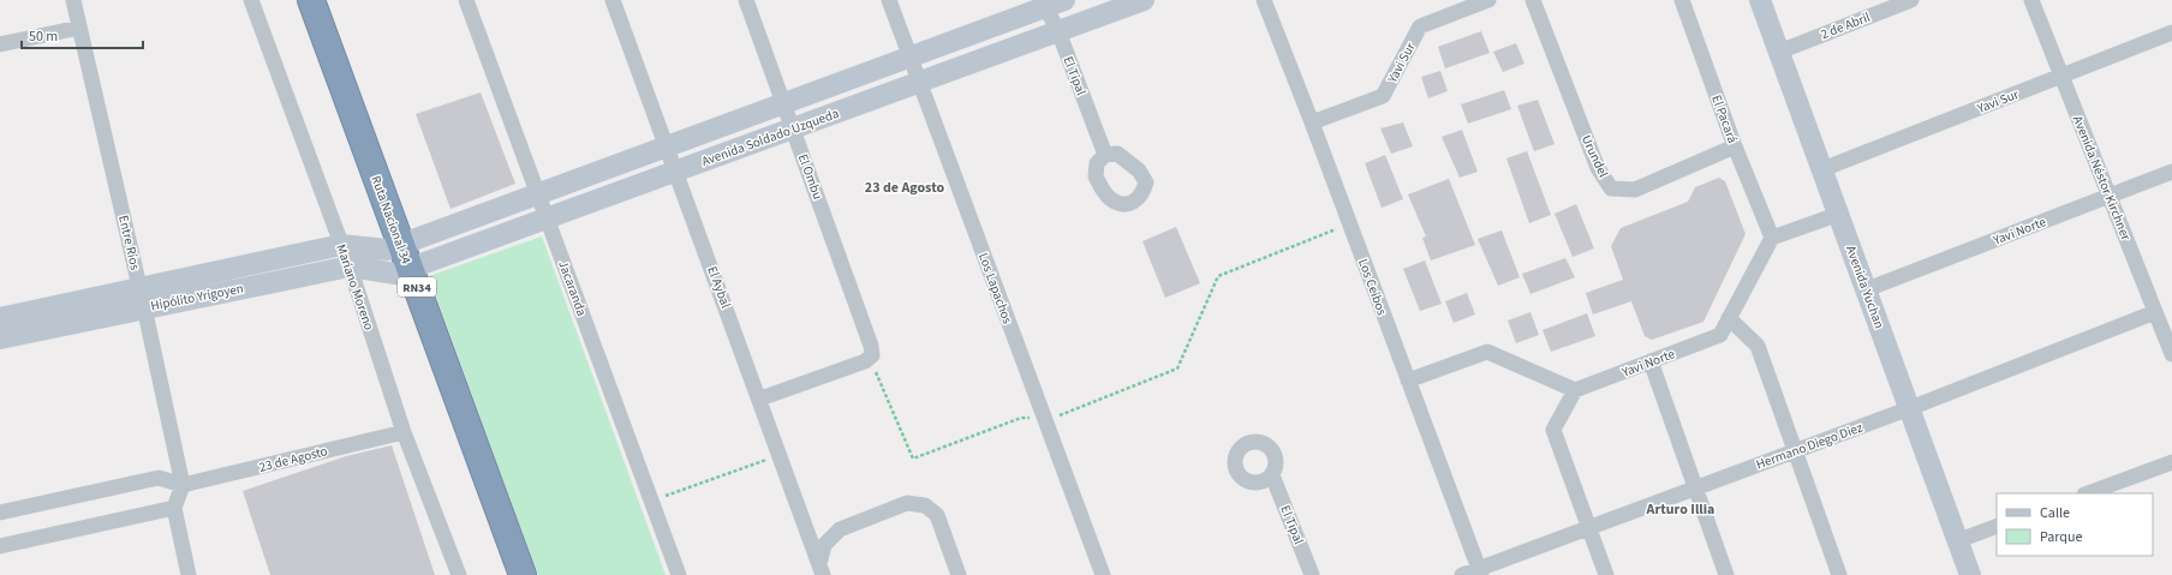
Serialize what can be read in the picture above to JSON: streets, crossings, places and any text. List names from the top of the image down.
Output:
{
  "streets": {
    "highway": ["Ruta Nacional 34", "RN34"],
    "street": [
      "2 de Abril",
      "Yavi Sur",
      "El Tipal",
      "El Pacará",
      "Avenida Soldado Uzqueda",
      "Urundel",
      "El Ombu",
      "Avenida Néstor Kirchner",
      "Yavi Norte",
      "Entre Ríos",
      "Mariano Moreno",
      "El Aybal",
      "Los Ceibos",
      "Avenida Yuchan",
      "Jacaranda",
      "Los Lapachos",
      "Hipólito Yrigoyen",
      "Hermano Diego Diez",
      "23 de Agosto"
    ]
  },
  "crossings": [
    ["2 de Abril", "Avenida Yuchan"],
    ["Yavi Sur", "Avenida Néstor Kirchner"],
    ["Yavi Sur", "Los Ceibos"],
    ["Yavi Sur", "Avenida Yuchan"],
    ["El Tipal", "Avenida Soldado Uzqueda"],
    ["El Pacará", "Urundel"],
    ["El Pacará", "Yavi Norte"],
    ["Avenida Soldado Uzqueda", "El Ombu"],
    ["Avenida Soldado Uzqueda", "Ruta Nacional 34"],
    ["Avenida Soldado Uzqueda", "El Aybal"],
    ["Avenida Soldado Uzqueda", "Jacaranda"],
    ["Avenida Soldado Uzqueda", "Los Lapachos"],
    ["Avenida Soldado Uzqueda", "Hipólito Yrigoyen"],
    ["Avenida Néstor Kirchner", "Yavi Norte"],
    ["Avenida Néstor Kirchner", "Hermano Diego Diez"],
    ["Ruta Nacional 34", "Hipólito Yrigoyen"],
    ["Yavi Norte", "Avenida Yuchan"],
    ["Entre Ríos", "Hipólito Yrigoyen"],
    ["Entre Ríos", "23 de Agosto"],
    ["Mariano Moreno", "Hipólito Yrigoyen"],
    ["Mariano Moreno", "23 de Agosto"],
    ["Los Ceibos", "Hermano Diego Diez"],
    ["Avenida Yuchan", "Hermano Diego Diez"]
  ],
  "districts": ["23 de Agosto", "Arturo Illia"],
  "legend": ["Calle", "Parque"],
  "scale_bar": "50 m"
}
